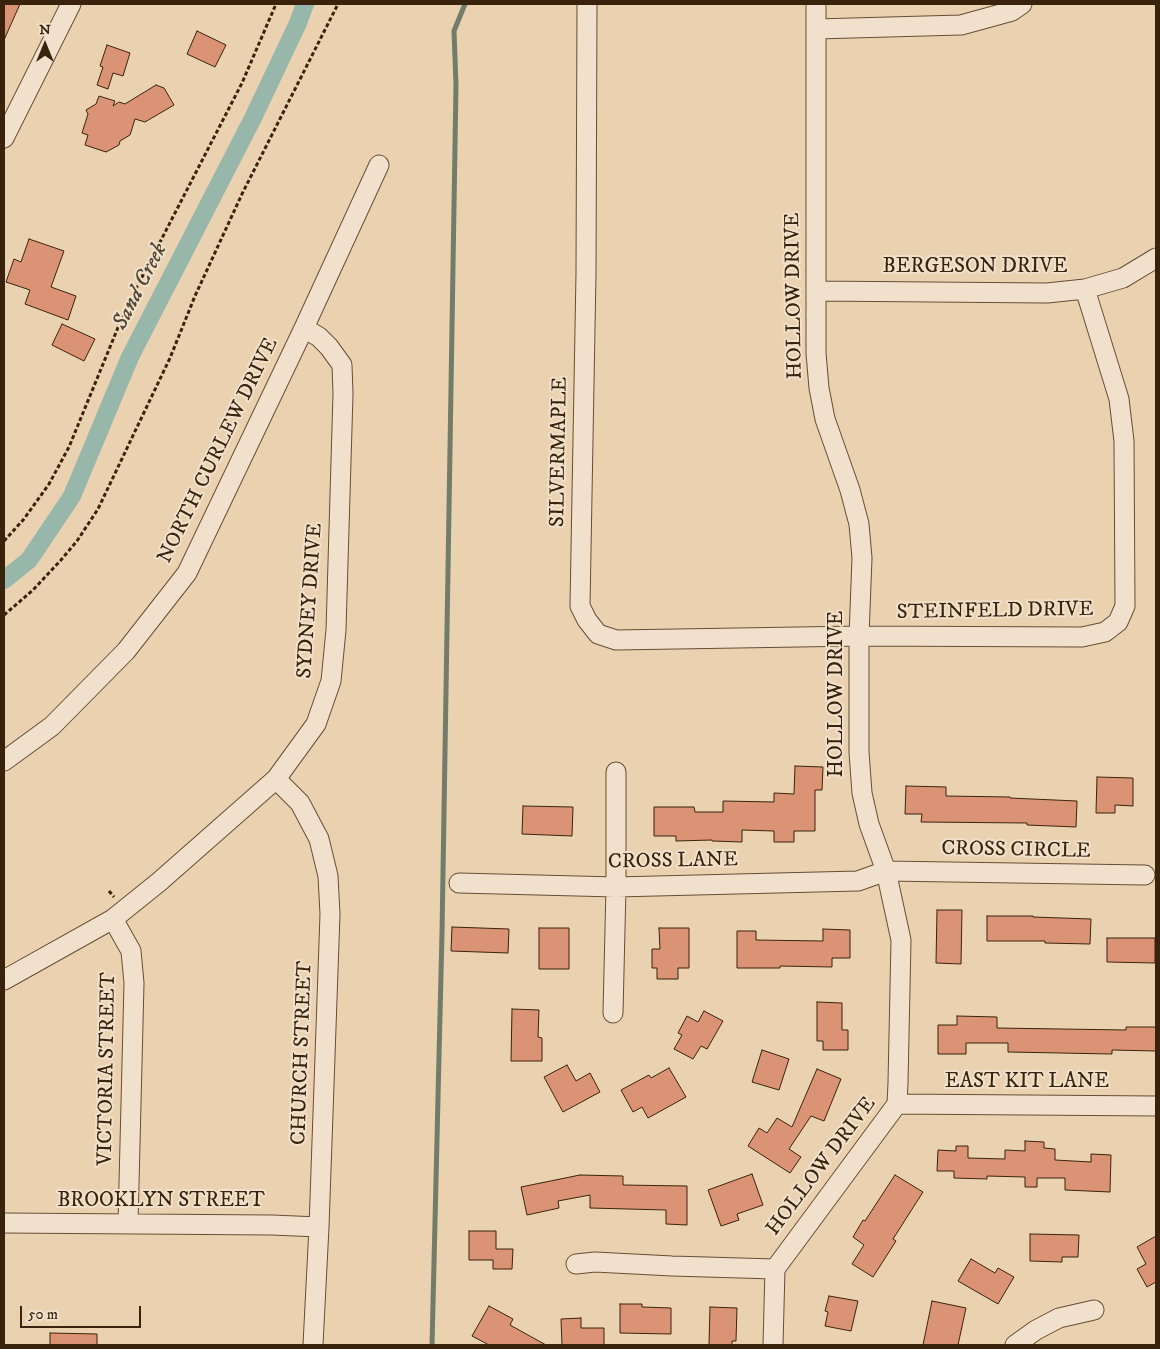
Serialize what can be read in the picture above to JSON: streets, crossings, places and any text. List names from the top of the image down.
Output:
{
  "streets": {
    "street": [
      "BERGESON DRIVE",
      "HOLLOW DRIVE",
      "NORTH CURLEW DRIVE",
      "SILVERMAPLE",
      "SYDNEY DRIVE",
      "STEINFELD DRIVE",
      "CROSS CIRCLE",
      "CROSS LANE",
      "CHURCH STREET",
      "VICTORIA STREET",
      "EAST KIT LANE",
      "BROOKLYN STREET"
    ]
  },
  "crossings": [
    ["BERGESON DRIVE", "HOLLOW DRIVE"],
    ["BERGESON DRIVE", "STEINFELD DRIVE"],
    ["HOLLOW DRIVE", "SILVERMAPLE"],
    ["HOLLOW DRIVE", "STEINFELD DRIVE"],
    ["HOLLOW DRIVE", "CROSS CIRCLE"],
    ["HOLLOW DRIVE", "CROSS LANE"],
    ["HOLLOW DRIVE", "EAST KIT LANE"],
    ["NORTH CURLEW DRIVE", "SYDNEY DRIVE"],
    ["SILVERMAPLE", "STEINFELD DRIVE"],
    ["SYDNEY DRIVE", "CHURCH STREET"],
    ["SYDNEY DRIVE", "VICTORIA STREET"],
    ["CROSS CIRCLE", "CROSS LANE"],
    ["CHURCH STREET", "BROOKLYN STREET"],
    ["VICTORIA STREET", "BROOKLYN STREET"]
  ],
  "water": ["Sand Creek"],
  "scale_bar": "50 m",
  "north": "top"
}
